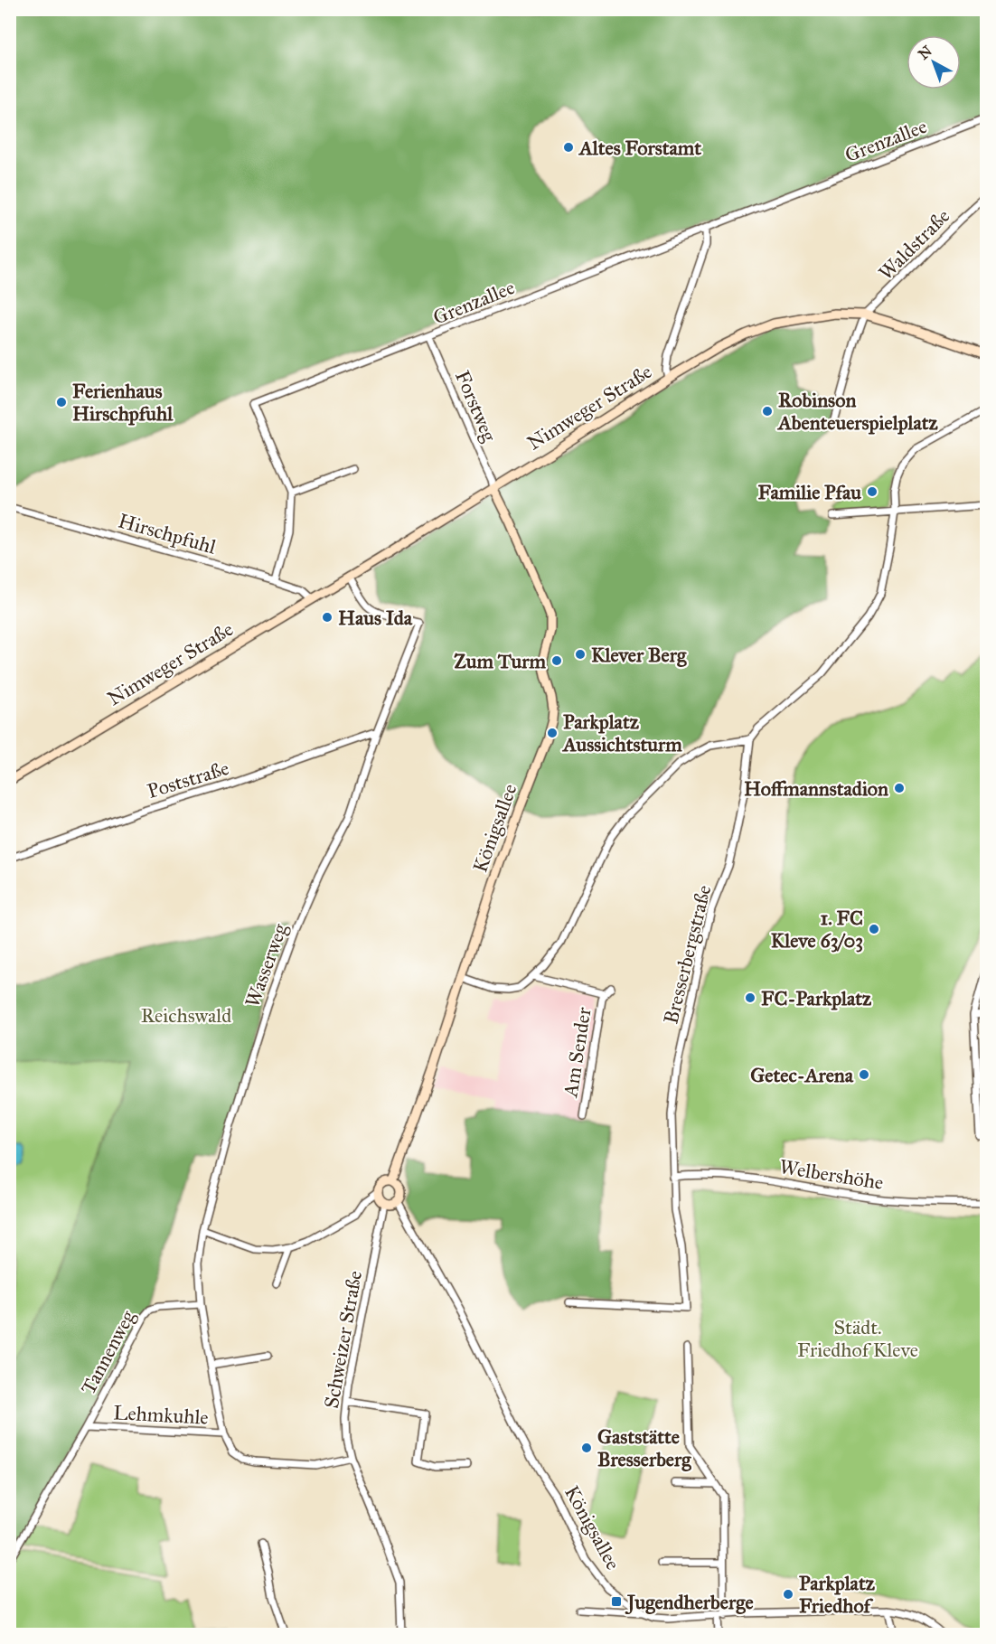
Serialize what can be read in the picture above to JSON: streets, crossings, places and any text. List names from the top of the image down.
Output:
{
  "streets": {
    "main road": ["Nimweger Straße", "Königsallee"],
    "street": [
      "Grenzallee",
      "Waldstraße",
      "Forstweg",
      "Hirschpfuhl",
      "Poststraße",
      "Bresserbergstraße",
      "Wasserweg",
      "Am Sender",
      "Welbershöhe",
      "Schweizer Straße",
      "Tannenweg",
      "Lehmkuhle"
    ]
  },
  "crossings": [
    ["Grenzallee", "Forstweg"],
    ["Waldstraße", "Nimweger Straße"],
    ["Forstweg", "Nimweger Straße"],
    ["Forstweg", "Königsallee"],
    ["Nimweger Straße", "Hirschpfuhl"],
    ["Nimweger Straße", "Königsallee"],
    ["Nimweger Straße", "Wasserweg"],
    ["Poststraße", "Wasserweg"],
    ["Königsallee", "Schweizer Straße"],
    ["Bresserbergstraße", "Welbershöhe"],
    ["Wasserweg", "Tannenweg"],
    ["Wasserweg", "Lehmkuhle"],
    ["Schweizer Straße", "Lehmkuhle"],
    ["Tannenweg", "Lehmkuhle"]
  ],
  "parks": ["Reichswald", "Städt. Friedhof Kleve"],
  "places": {
    "other": [
      "Altes Forstamt",
      "Ferienhaus Hirschpfuhl",
      "Robinson Abenteuerspielplatz",
      "Familie Pfau",
      "Haus Ida",
      "Klever Berg",
      "Zum Turm",
      "Parkplatz Aussichtsturm",
      "Hoffmannstadion",
      "1. FC Kleve 63/03",
      "FC-Parkplatz",
      "Getec-Arena",
      "Gaststätte Bresserberg",
      "Parkplatz Friedhof"
    ],
    "transit": ["Jugendherberge"]
  },
  "north": "top left"
}
